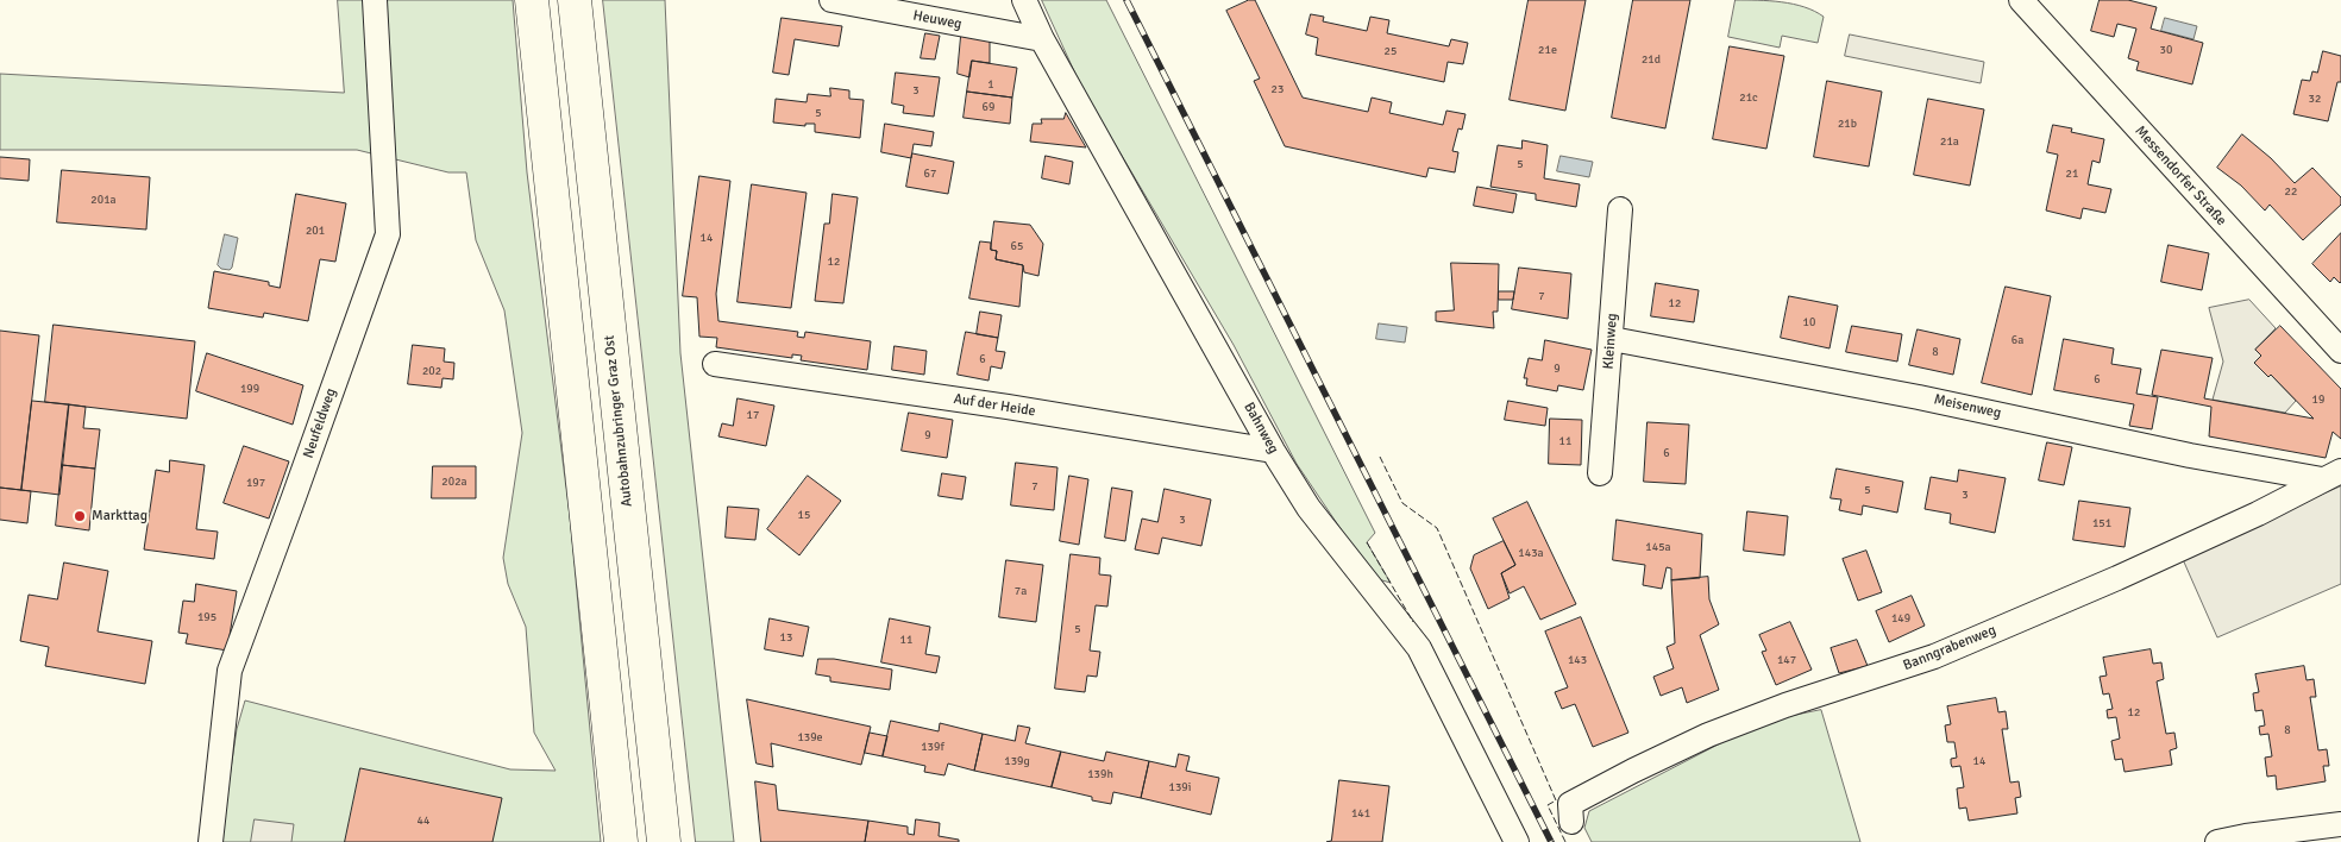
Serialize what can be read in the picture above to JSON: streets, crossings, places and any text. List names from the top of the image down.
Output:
{
  "streets": {
    "highway": ["Autobahnzubringer Graz Ost"],
    "street": [
      "Heuweg",
      "Messendorfer Straße",
      "Kleinweg",
      "Auf der Heide",
      "Meisenweg",
      "Neufeldweg",
      "Bahnweg",
      "Banngrabenweg"
    ]
  },
  "crossings": [
    ["Heuweg", "Bahnweg"],
    ["Kleinweg", "Meisenweg"],
    ["Auf der Heide", "Bahnweg"],
    ["Meisenweg", "Banngrabenweg"]
  ],
  "places": ["Markttag"],
  "house_numbers": [
    "21e",
    "30",
    "25",
    "21d",
    "1",
    "23",
    "3",
    "21c",
    "32",
    "69",
    "5",
    "21b",
    "21a",
    "5",
    "67",
    "21",
    "22",
    "201a",
    "201",
    "14",
    "65",
    "12",
    "7",
    "12",
    "10",
    "6a",
    "8",
    "6",
    "9",
    "202",
    "6",
    "199",
    "19",
    "17",
    "9",
    "11",
    "6",
    "202a",
    "197",
    "7",
    "5",
    "3",
    "15",
    "3",
    "151",
    "145a",
    "143a",
    "7a",
    "195",
    "149",
    "5",
    "13",
    "11",
    "143",
    "147",
    "12",
    "8",
    "139e",
    "139f",
    "139g",
    "14",
    "139h",
    "139i",
    "141",
    "44"
  ]
}
